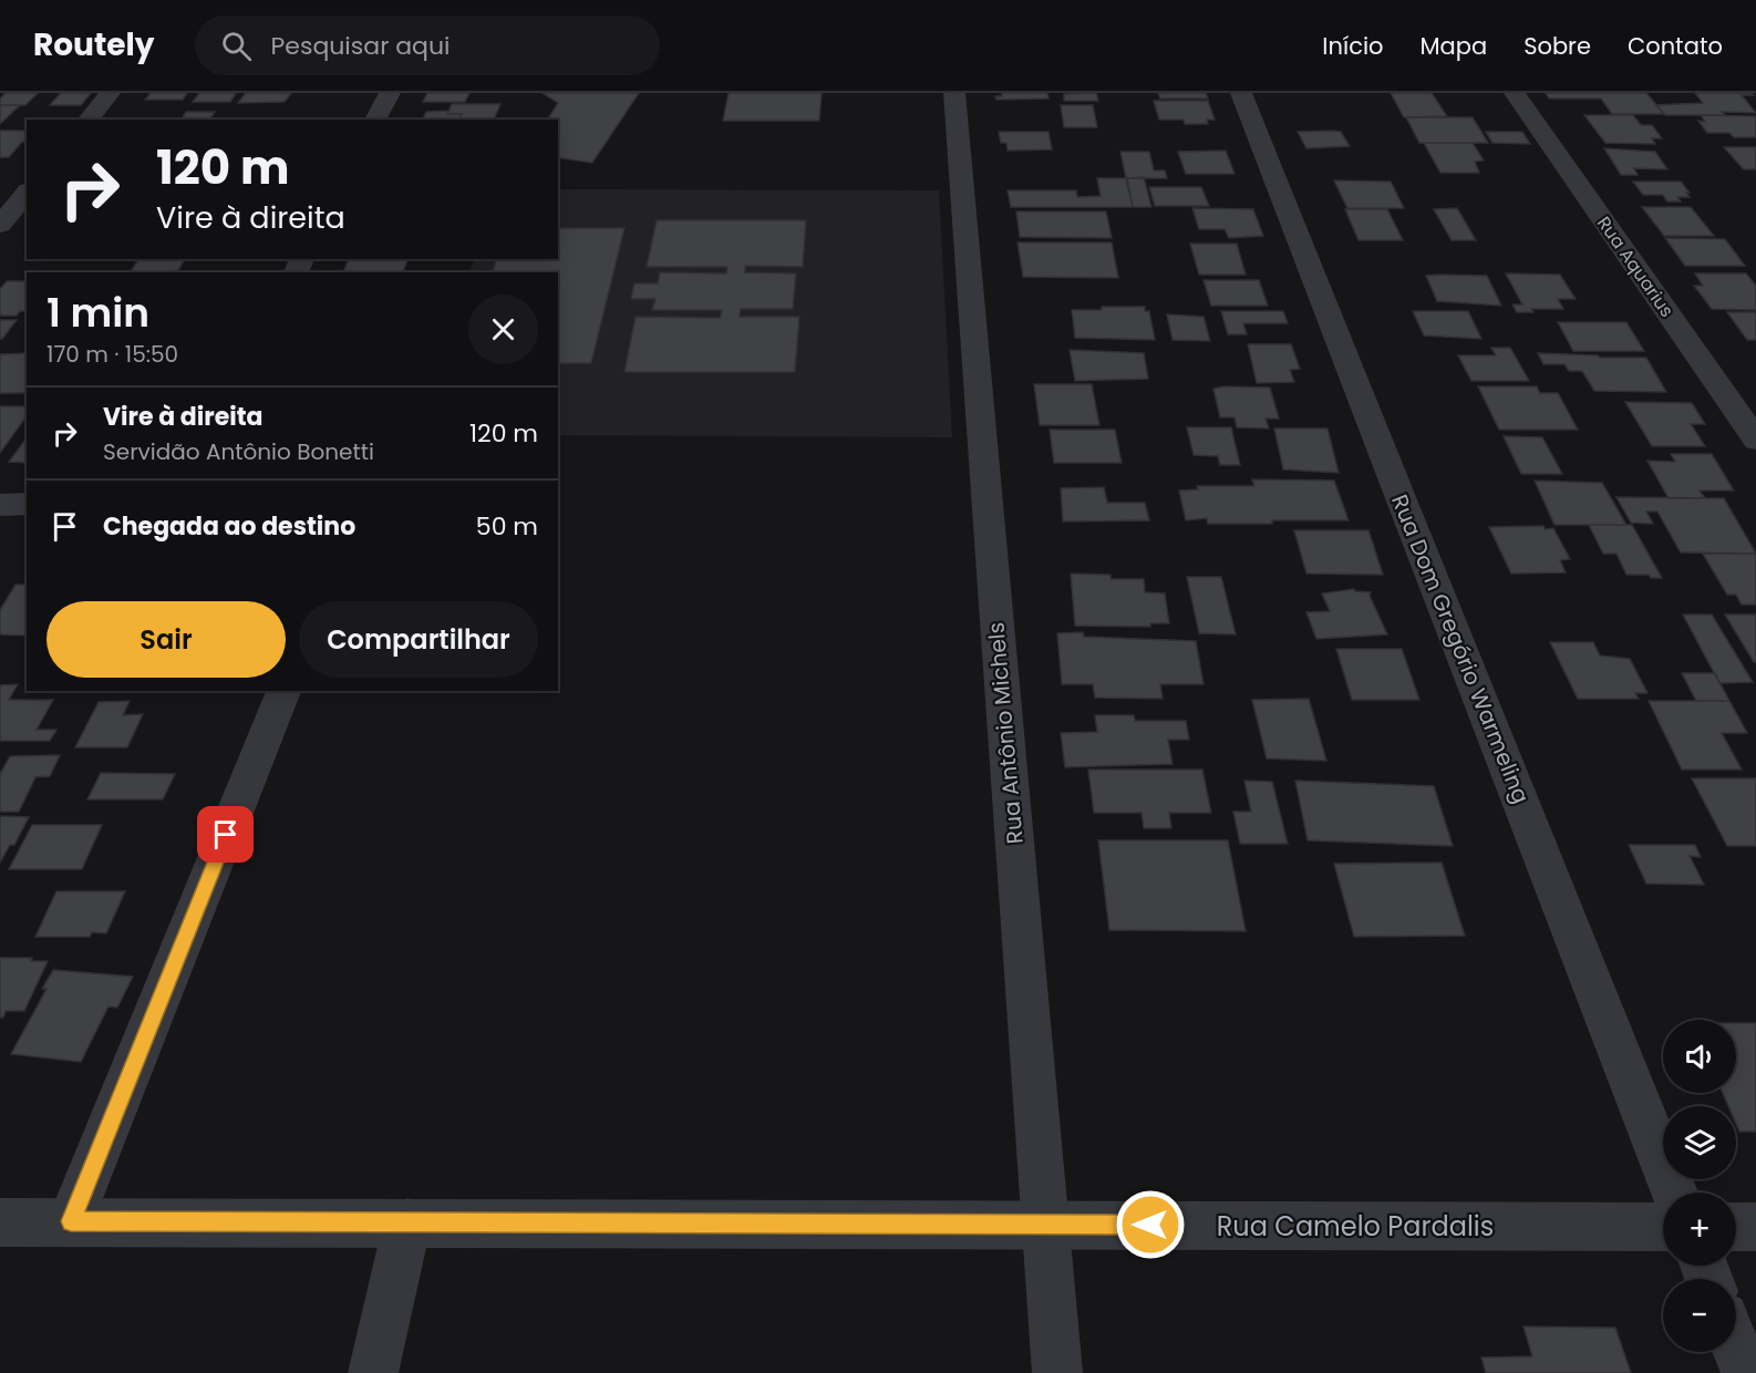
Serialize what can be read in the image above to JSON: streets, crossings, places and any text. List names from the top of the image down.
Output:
{
  "streets": {
    "street": [
      "Rua Aquarius",
      "Rua Dom Gregório Warmeling",
      "Rua Antônio Michels",
      "Rua Camelo Pardalis"
    ]
  },
  "crossings": [
    ["Rua Antônio Michels", "Rua Camelo Pardalis"]
  ],
  "page": {
    "header": "Routely",
    "search": "Pesquisar aqui",
    "nav": [
      "Início",
      "Mapa",
      "Sobre",
      "Contato"
    ],
    "turn": ["120 m", "Vire à direita"],
    "heading": ["1 min", "170 m · 15:50"],
    "list": [
      {
        "name": "Vire à direita",
        "note": "Servidão Antônio Bonetti",
        "value": "120 m"
      },
      {
        "name": "Chegada ao destino",
        "value": "50 m"
      }
    ],
    "buttons": ["Sair", "Compartilhar"],
    "map_buttons": ["+", "−"]
  }
}
